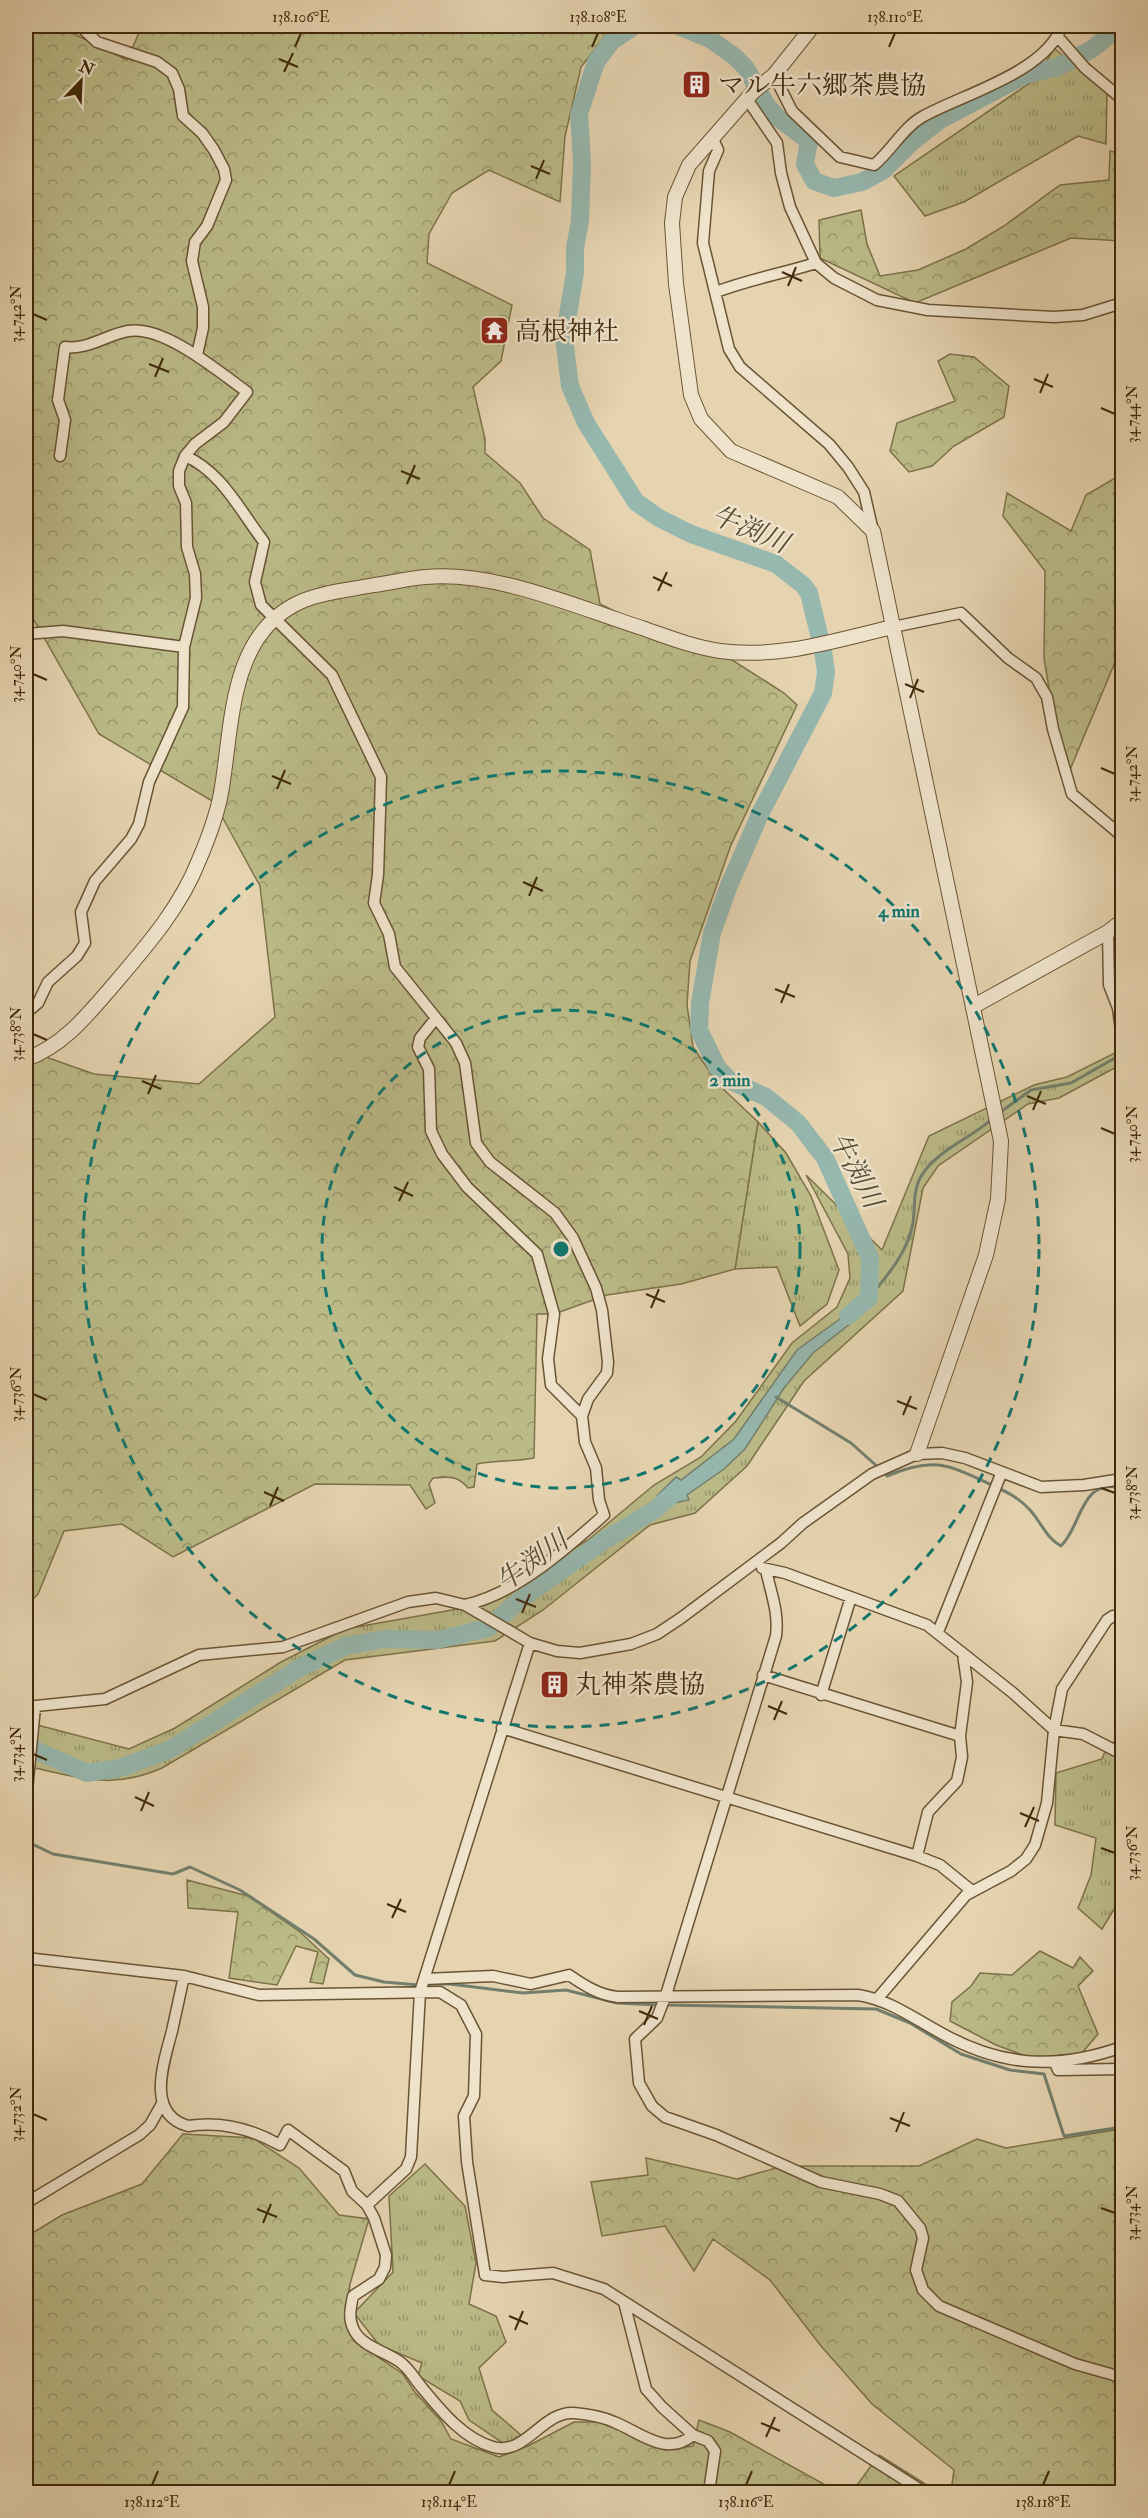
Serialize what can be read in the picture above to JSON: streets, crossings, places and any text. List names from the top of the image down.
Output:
{
  "water": ["牛渕川"],
  "places": {
    "building": ["マル牛六郷茶農協", "丸神茶農協"],
    "temple": ["高根神社"]
  },
  "north": "top right",
  "coordinates": [
    "138.106°E",
    "138.108°E",
    "138.110°E",
    "34.742°N",
    "34.744°N",
    "34.740°N",
    "34.738°N",
    "34.736°N",
    "34.734°N",
    "34.732°N",
    "138.112°E",
    "138.114°E",
    "138.116°E",
    "138.118°E"
  ],
  "rings": ["4 min", "2 min"]
}
